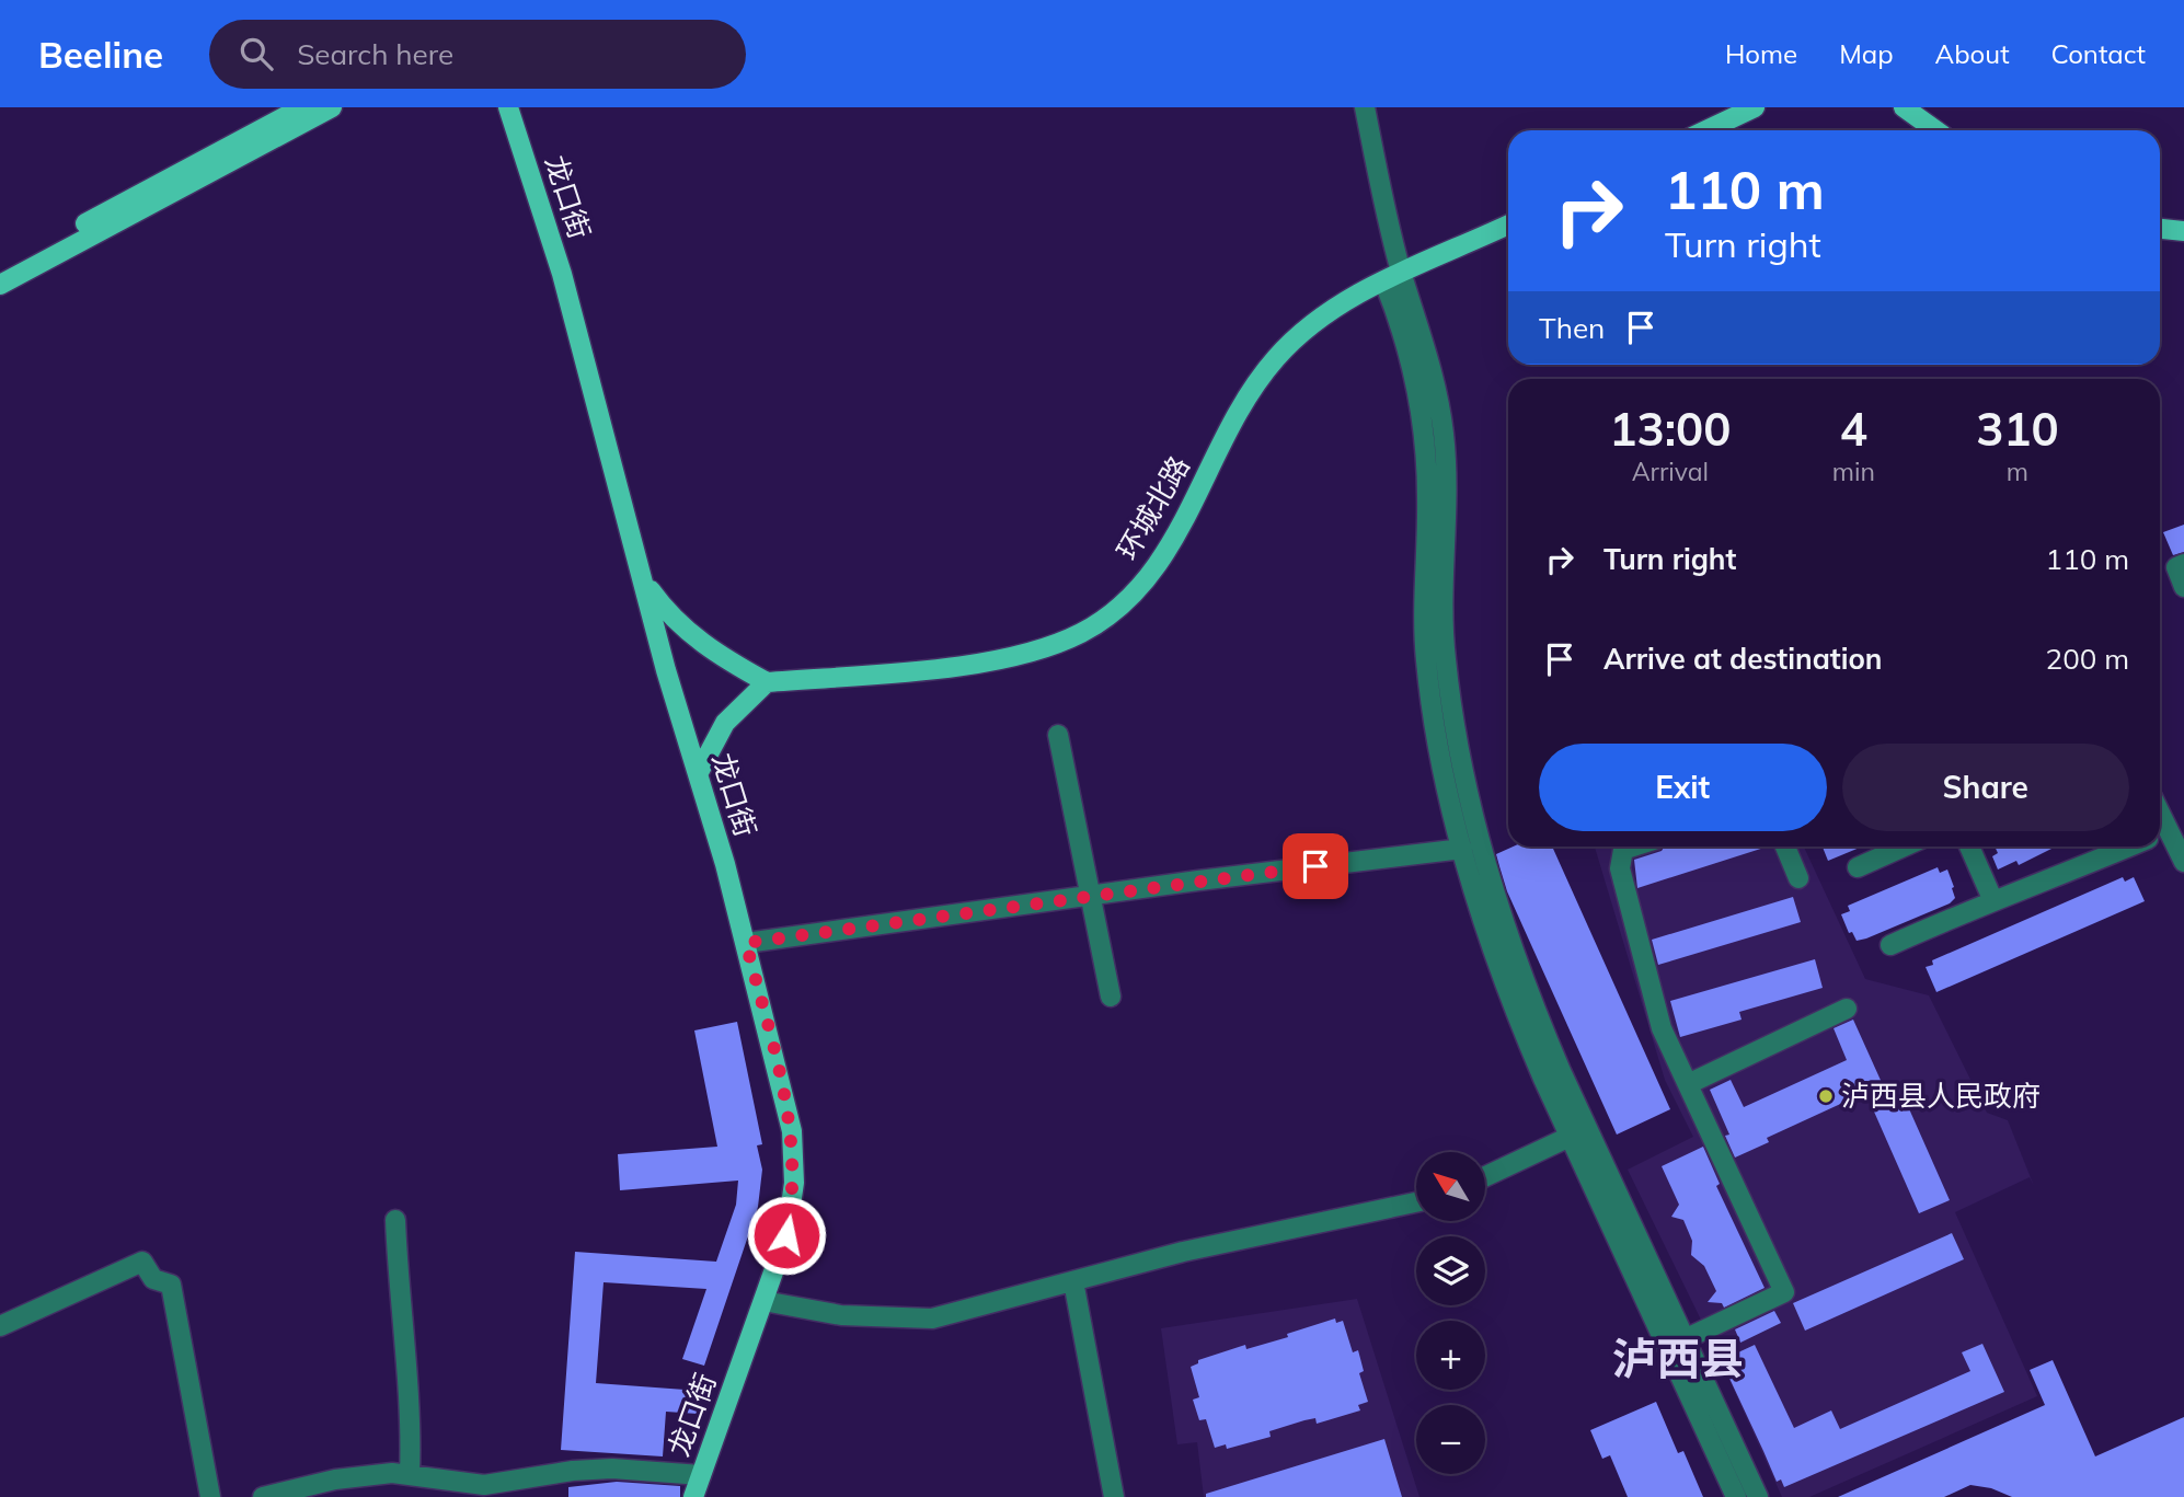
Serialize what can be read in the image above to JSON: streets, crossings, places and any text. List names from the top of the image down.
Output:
{
  "streets": {
    "main road": ["龙口街", "环城北路"]
  },
  "districts": ["泸西县"],
  "places": ["泸西县人民政府"],
  "north": "top left",
  "page": {
    "header": "Beeline",
    "search": "Search here",
    "nav": [
      "Home",
      "Map",
      "About",
      "Contact"
    ],
    "turn": ["110 m", "Turn right"],
    "then": "Then",
    "eta": [
      "13:00",
      "Arrival",
      "4",
      "min",
      "310",
      "m"
    ],
    "list": [
      {
        "name": "Turn right",
        "value": "110 m"
      },
      {
        "name": "Arrive at destination",
        "value": "200 m"
      }
    ],
    "buttons": ["Exit", "Share"],
    "map_buttons": ["+", "−"]
  }
}
